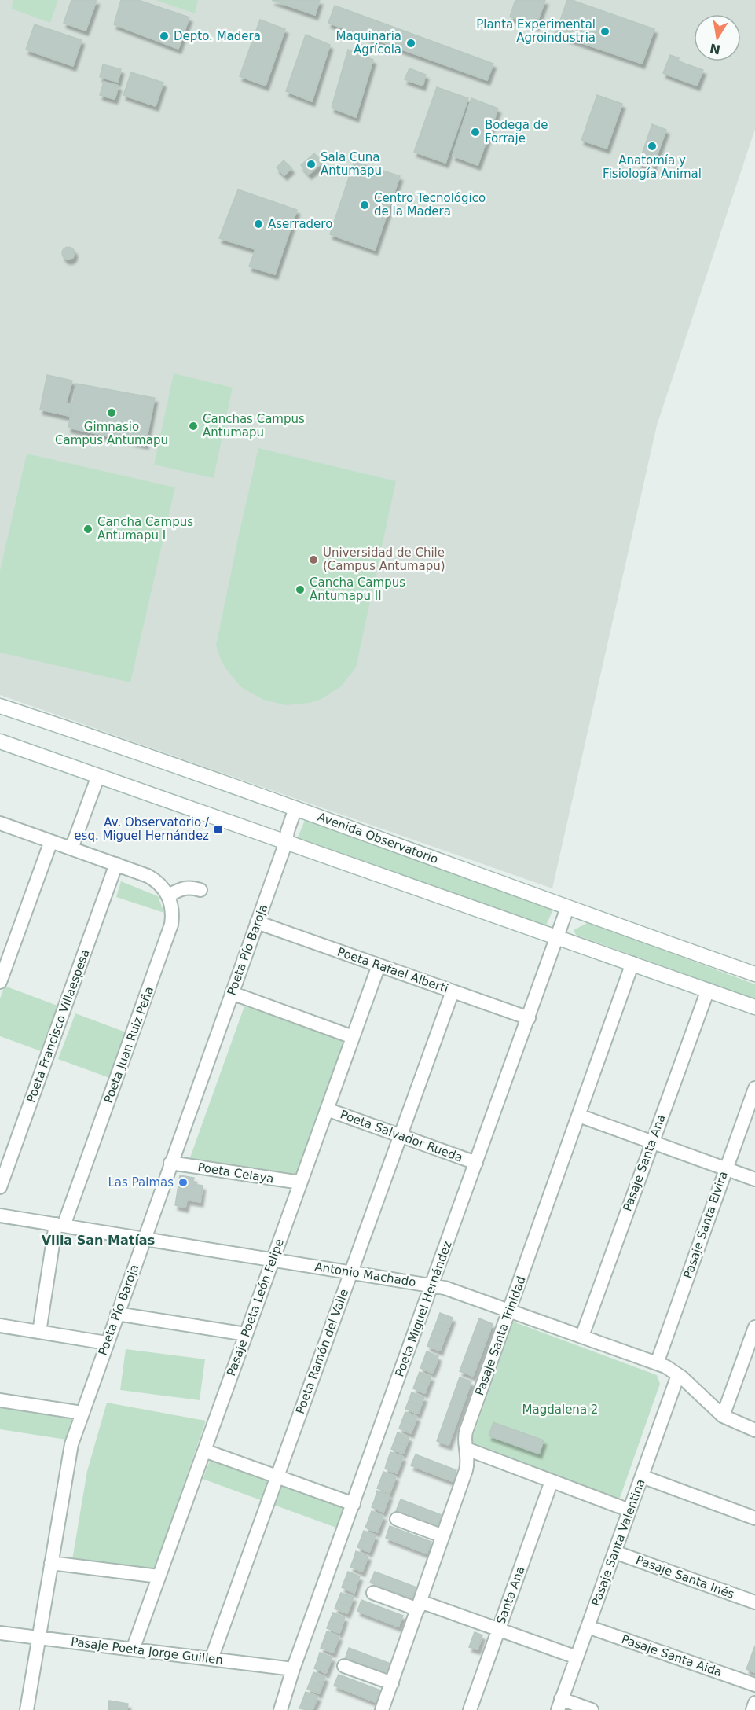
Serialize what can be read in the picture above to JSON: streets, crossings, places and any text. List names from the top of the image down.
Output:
{
  "streets": {
    "main road": ["Avenida Observatorio"],
    "street": [
      "Poeta Pío Baroja",
      "Poeta Rafael Alberti",
      "Poeta Francisco Villaespesa",
      "Poeta Juan Ruiz Peña",
      "Poeta Salvador Rueda",
      "Pasaje Santa Ana",
      "Poeta Celaya",
      "Pasaje Santa Elvira",
      "Antonio Machado",
      "Pasaje Poeta León Felipe",
      "Poeta Miguel Hernández",
      "Pasaje Santa Trinidad",
      "Poeta Ramón del Valle",
      "Pasaje Santa Valentina",
      "Pasaje Santa Inés",
      "Santa Ana",
      "Pasaje Poeta Jorge Guillen",
      "Pasaje Santa Aida"
    ]
  },
  "crossings": [
    ["Avenida Observatorio", "Poeta Pío Baroja"],
    ["Avenida Observatorio", "Poeta Miguel Hernández"],
    ["Poeta Pío Baroja", "Poeta Rafael Alberti"],
    ["Poeta Pío Baroja", "Poeta Celaya"],
    ["Poeta Pío Baroja", "Antonio Machado"],
    ["Poeta Pío Baroja", "Pasaje Poeta Jorge Guillen"],
    ["Poeta Rafael Alberti", "Pasaje Poeta León Felipe"],
    ["Poeta Rafael Alberti", "Poeta Miguel Hernández"],
    ["Poeta Rafael Alberti", "Poeta Ramón del Valle"],
    ["Poeta Juan Ruiz Peña", "Antonio Machado"],
    ["Poeta Salvador Rueda", "Pasaje Poeta León Felipe"],
    ["Poeta Salvador Rueda", "Poeta Miguel Hernández"],
    ["Poeta Salvador Rueda", "Poeta Ramón del Valle"],
    ["Pasaje Santa Ana", "Antonio Machado"],
    ["Poeta Celaya", "Pasaje Poeta León Felipe"],
    ["Pasaje Santa Elvira", "Antonio Machado"],
    ["Antonio Machado", "Pasaje Poeta León Felipe"],
    ["Antonio Machado", "Poeta Miguel Hernández"],
    ["Antonio Machado", "Pasaje Santa Trinidad"],
    ["Antonio Machado", "Poeta Ramón del Valle"],
    ["Antonio Machado", "Pasaje Santa Valentina"],
    ["Pasaje Poeta León Felipe", "Pasaje Poeta Jorge Guillen"],
    ["Poeta Miguel Hernández", "Pasaje Poeta Jorge Guillen"],
    ["Poeta Ramón del Valle", "Pasaje Poeta Jorge Guillen"],
    ["Pasaje Santa Valentina", "Pasaje Santa Inés"],
    ["Pasaje Santa Valentina", "Pasaje Santa Aida"]
  ],
  "districts": ["Villa San Matías"],
  "parks": ["Magdalena 2"],
  "places": {
    "other": [
      "Planta Experimental Agroindustria",
      "Depto. Madera",
      "Maquinaria Agrícola",
      "Bodega de Forraje",
      "Anatomía y Fisiología Animal",
      "Sala Cuna Antumapu",
      "Centro Tecnológico de la Madera",
      "Aserradero",
      "Gimnasio Campus Antumapu",
      "Canchas Campus Antumapu",
      "Cancha Campus Antumapu I",
      "Universidad de Chile (Campus Antumapu)",
      "Cancha Campus Antumapu II",
      "Las Palmas"
    ],
    "transit": ["Av. Observatorio / esq. Miguel Hernández"]
  },
  "north": "bottom"
}
